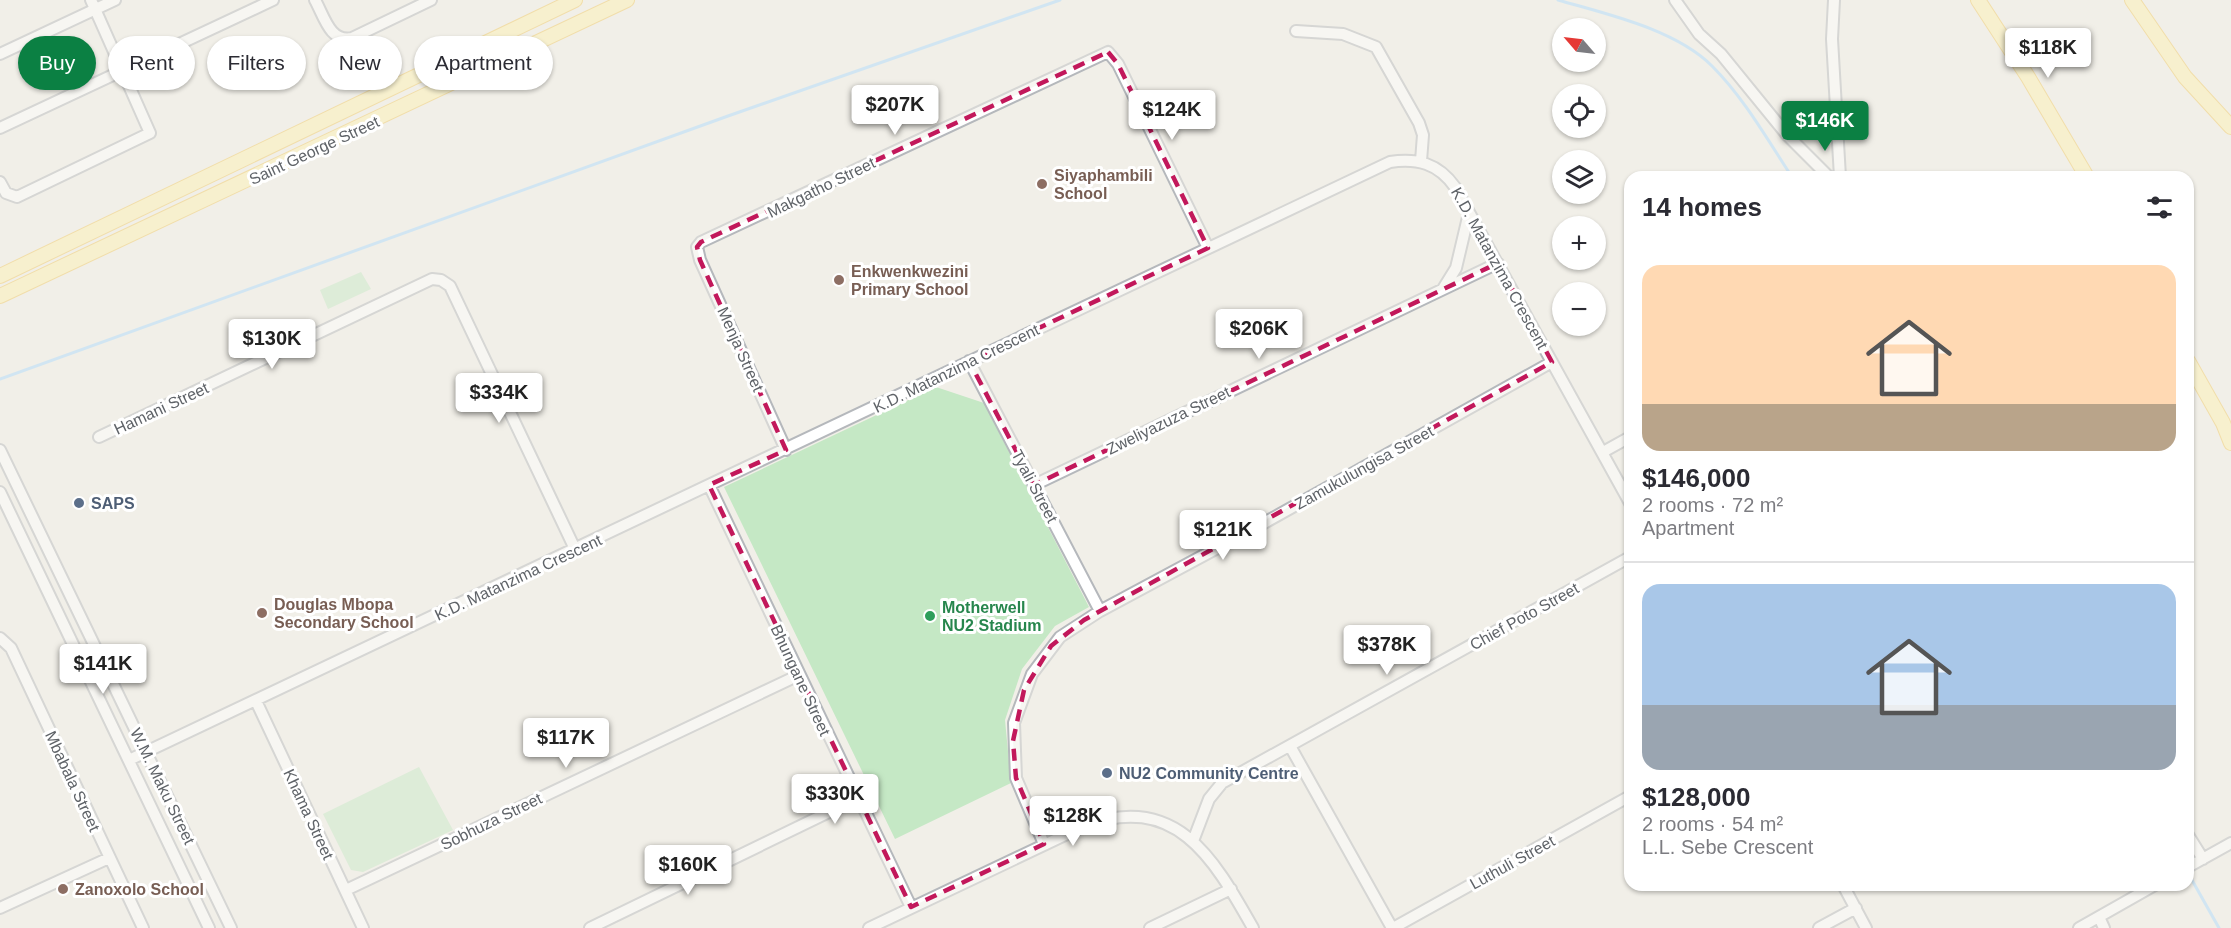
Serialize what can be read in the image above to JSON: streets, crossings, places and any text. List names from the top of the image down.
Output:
{
  "streets": {
    "main road": ["Saint George Street"],
    "street": [
      "Makgatho Street",
      "K.D. Matanzima Crescent",
      "Menja Street",
      "Hamani Street",
      "Zweliyazuza Street",
      "Zamukulungisa Street",
      "Tyali Street",
      "Chief Poto Street",
      "Bhungane Street",
      "Mbabala Street",
      "W.M. Maku Street",
      "Khama Street",
      "Sobhuza Street",
      "Luthuli Street"
    ]
  },
  "crossings": [
    ["Makgatho Street", "K.D. Matanzima Crescent"],
    ["Makgatho Street", "Menja Street"],
    ["K.D. Matanzima Crescent", "Menja Street"],
    ["K.D. Matanzima Crescent", "Hamani Street"],
    ["K.D. Matanzima Crescent", "Zweliyazuza Street"],
    ["K.D. Matanzima Crescent", "Zamukulungisa Street"],
    ["K.D. Matanzima Crescent", "Tyali Street"],
    ["K.D. Matanzima Crescent", "Bhungane Street"],
    ["K.D. Matanzima Crescent", "W.M. Maku Street"],
    ["K.D. Matanzima Crescent", "Khama Street"],
    ["Zweliyazuza Street", "Tyali Street"],
    ["Zamukulungisa Street", "Tyali Street"],
    ["Bhungane Street", "Sobhuza Street"],
    ["Khama Street", "Sobhuza Street"]
  ],
  "places": [
    "Siyaphambili School",
    "Enkwenkwezini Primary School",
    "SAPS",
    "Douglas Mbopa Secondary School",
    "Motherwell NU2 Stadium",
    "NU2 Community Centre",
    "Zanoxolo School"
  ],
  "north": "top left",
  "page": {
    "map_buttons": ["+", "−"],
    "price": [
      "$118K",
      "$207K",
      "$124K",
      "$146K",
      "$206K",
      "$130K",
      "$334K",
      "$121K",
      "$378K",
      "$141K",
      "$117K",
      "$330K",
      "$128K",
      "$160K"
    ],
    "chip": [
      "Buy",
      "Rent",
      "Filters",
      "New",
      "Apartment"
    ],
    "heading": "14 homes",
    "list": [
      {
        "name": "$146,000",
        "note": "2 rooms · 72 m² · Apartment"
      },
      {
        "name": "$128,000",
        "note": "2 rooms · 54 m² · L.L. Sebe Crescent"
      }
    ]
  }
}
